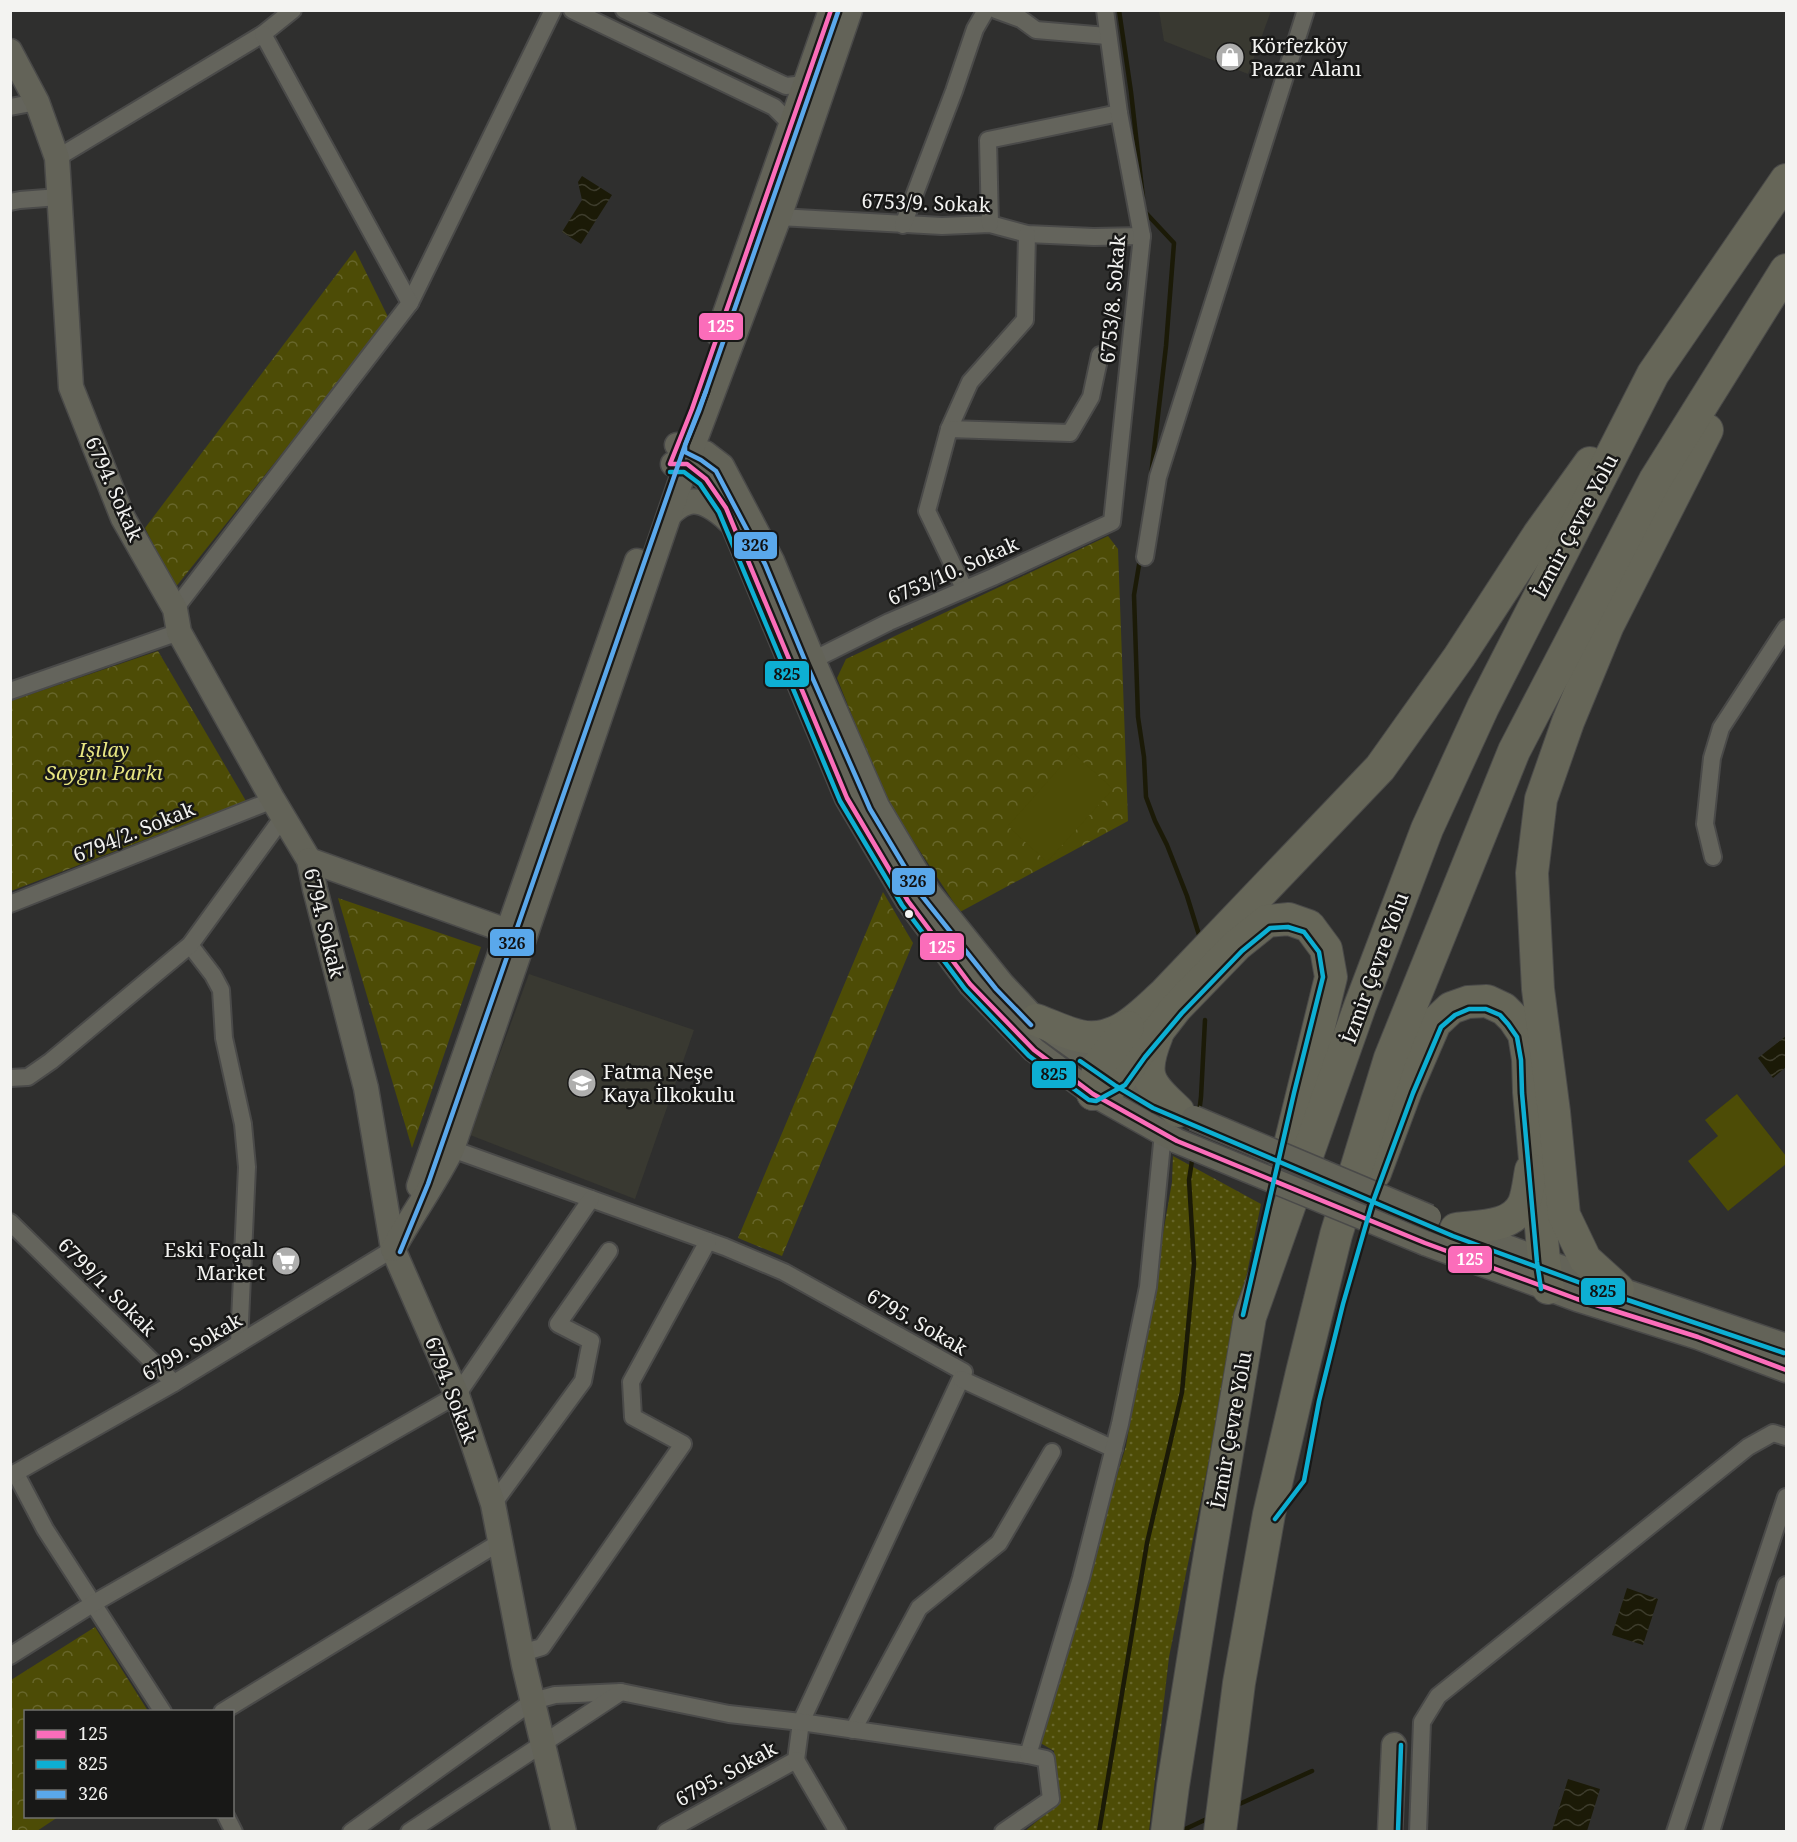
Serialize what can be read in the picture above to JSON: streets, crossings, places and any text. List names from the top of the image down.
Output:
{
  "streets": {
    "highway": ["İzmir Çevre Yolu"],
    "street": [
      "6753/9. Sokak",
      "6753/8. Sokak",
      "6794. Sokak",
      "6753/10. Sokak",
      "6794/2. Sokak",
      "6799/1. Sokak",
      "6795. Sokak",
      "6799. Sokak"
    ]
  },
  "crossings": [
    ["6753/9. Sokak", "6753/8. Sokak"],
    ["6753/8. Sokak", "6753/10. Sokak"],
    ["6794. Sokak", "6794/2. Sokak"],
    ["6794. Sokak", "6799. Sokak"],
    ["6799/1. Sokak", "6799. Sokak"]
  ],
  "parks": ["Işılay Saygın Parkı"],
  "places": {
    "shop": ["Körfezköy Pazar Alanı"],
    "school or university": ["Fatma Neşe Kaya İlkokulu"],
    "supermarket": ["Eski Foçalı Market"]
  },
  "lines": ["transit line 125", "transit line 326", "transit line 825"],
  "legend": ["125", "825", "326"]
}
